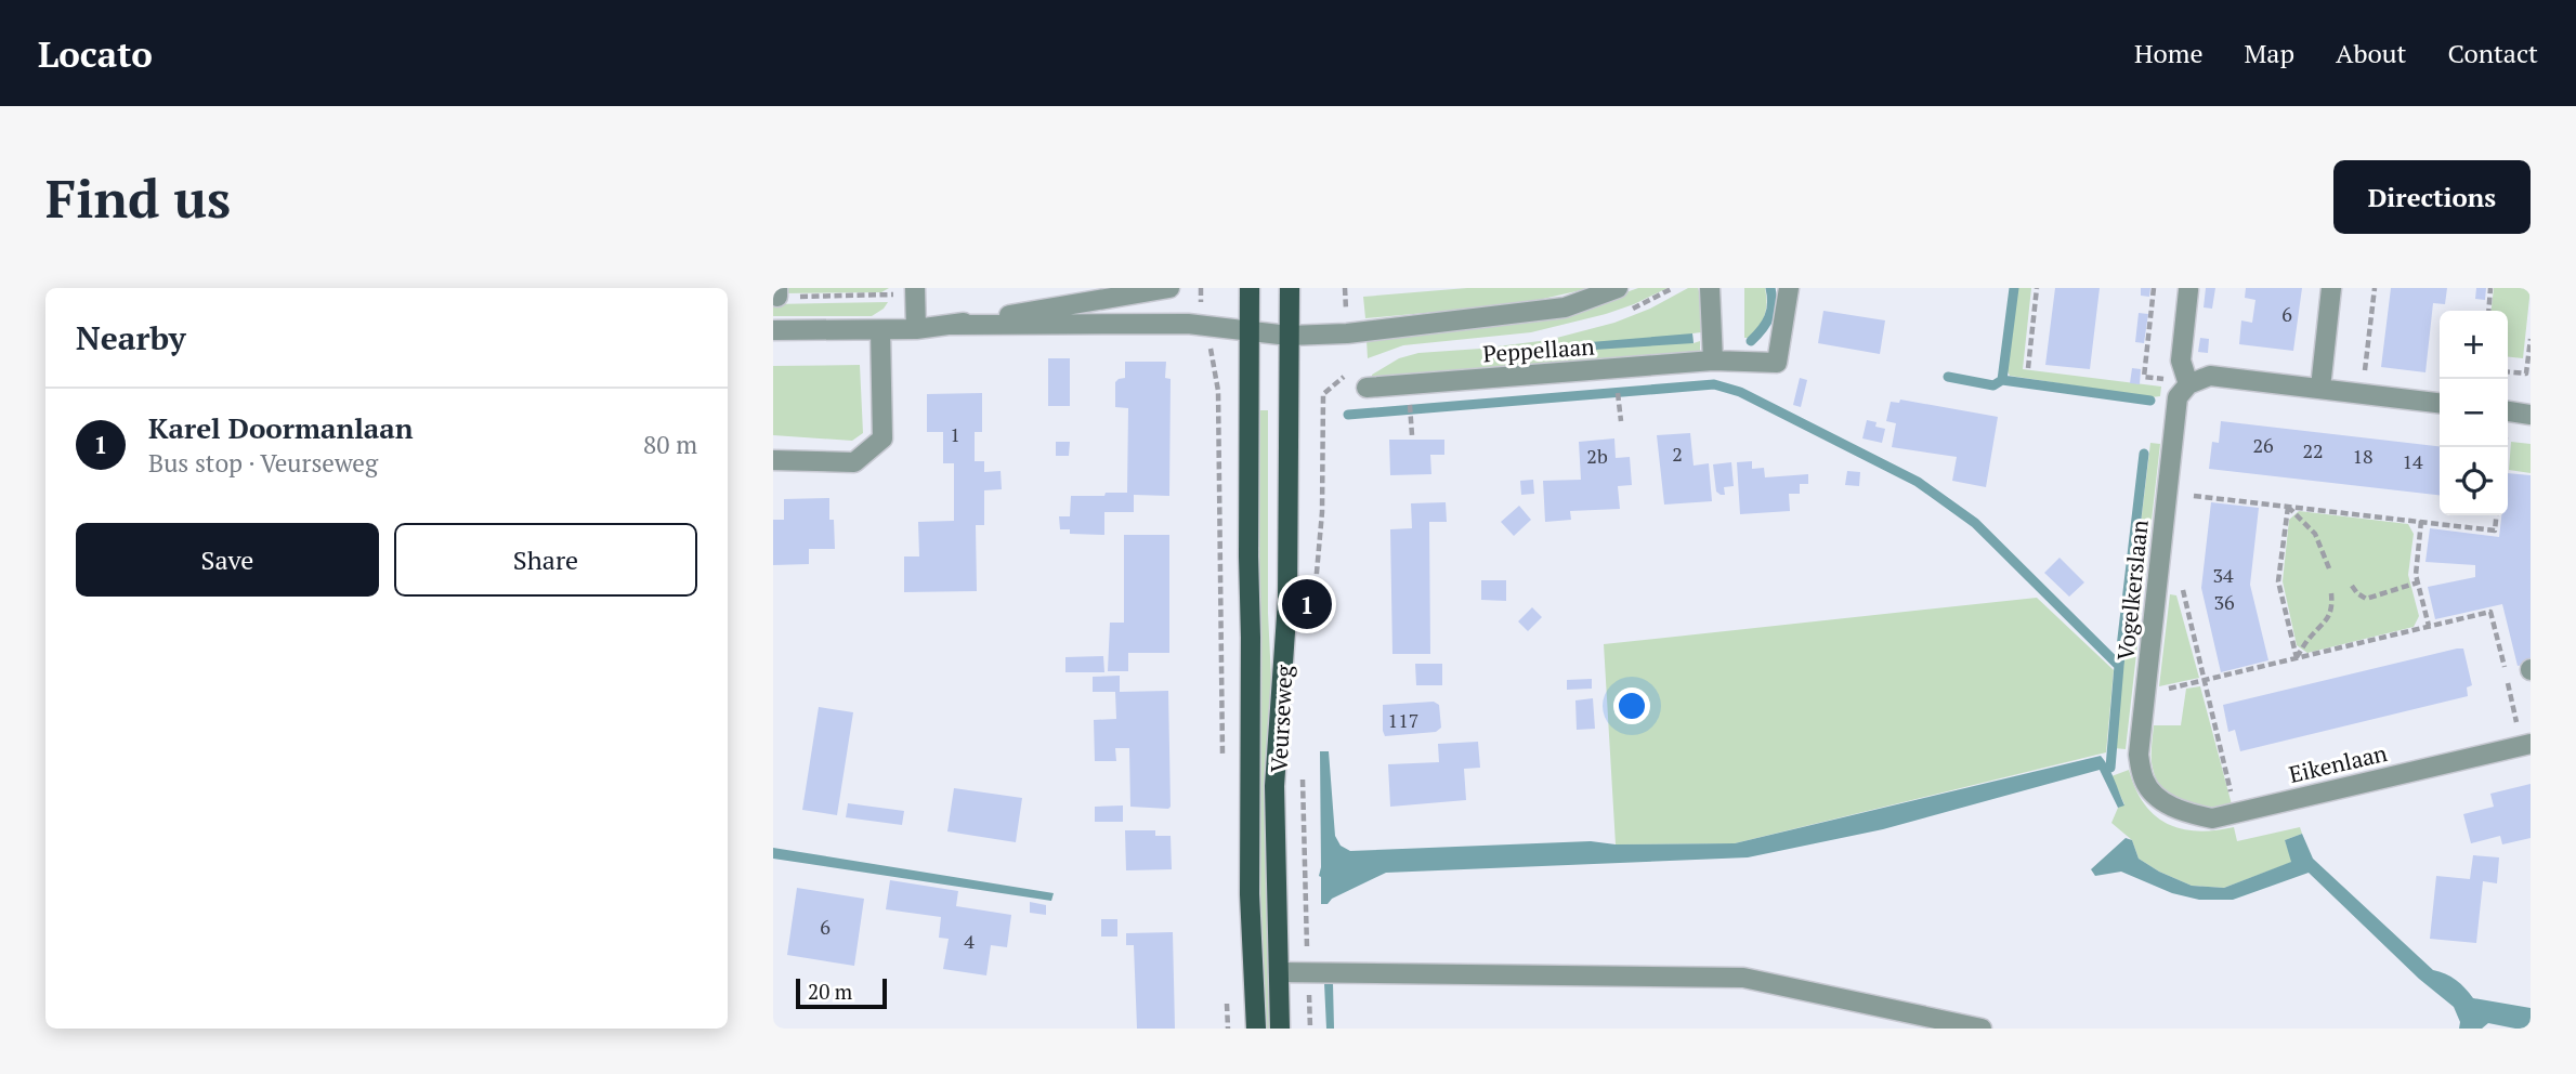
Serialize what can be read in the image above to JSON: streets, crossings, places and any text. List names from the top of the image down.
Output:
{
  "streets": {
    "main road": ["Veurseweg"],
    "street": ["Peppellaan", "Vogelkerslaan", "Eikenlaan"]
  },
  "crossings": [
    ["Vogelkerslaan", "Eikenlaan"]
  ],
  "house_numbers": [
    "6",
    "1",
    "26",
    "22",
    "2",
    "2b",
    "18",
    "14",
    "34",
    "36",
    "117",
    "6",
    "4"
  ],
  "scale_bar": "20 m",
  "page": {
    "header": "Locato",
    "nav": [
      "Home",
      "Map",
      "About",
      "Contact"
    ],
    "buttons": [
      "Directions",
      ["Save", "Share"]
    ],
    "title": "Find us",
    "heading": "Nearby",
    "map_buttons": ["+", "−"],
    "list": [
      {
        "mark": "1",
        "name": "Karel Doormanlaan",
        "note": "Bus stop · Veurseweg",
        "value": "80 m"
      }
    ],
    "pins": "1",
    "scale": "20 m"
  }
}
